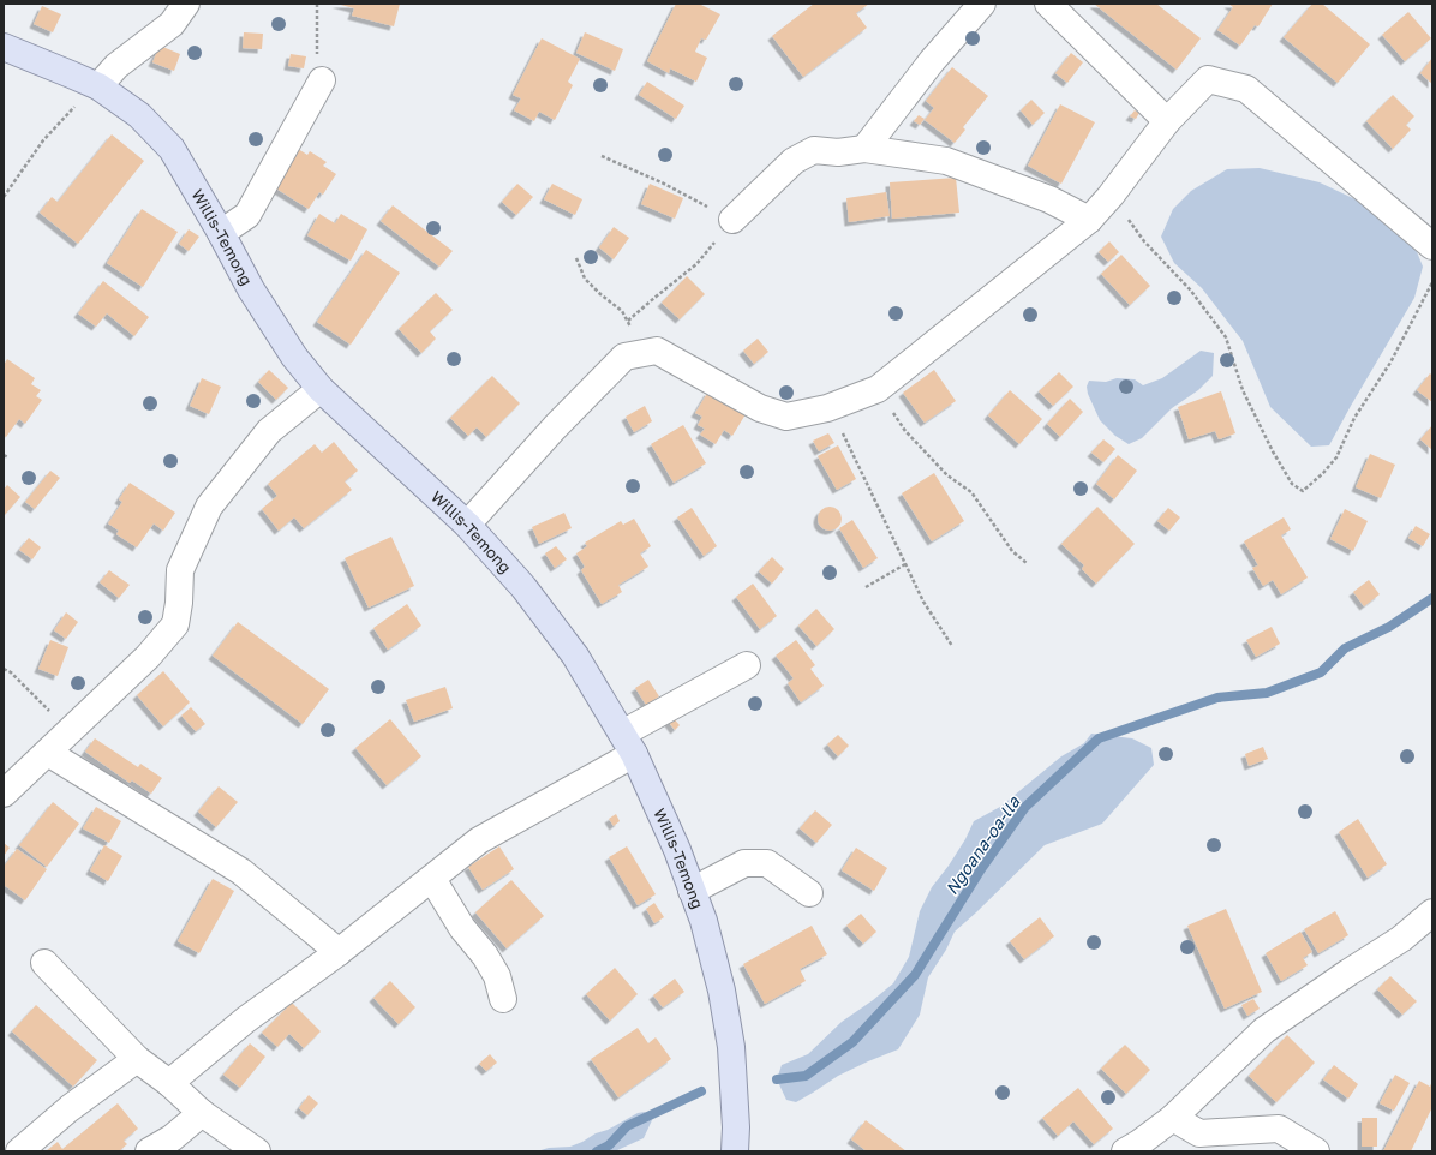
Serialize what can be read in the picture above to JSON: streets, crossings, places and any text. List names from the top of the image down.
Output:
{
  "streets": {
    "main road": ["Willis-Temong"]
  },
  "water": ["Ngoana-oa-lla"]
}
